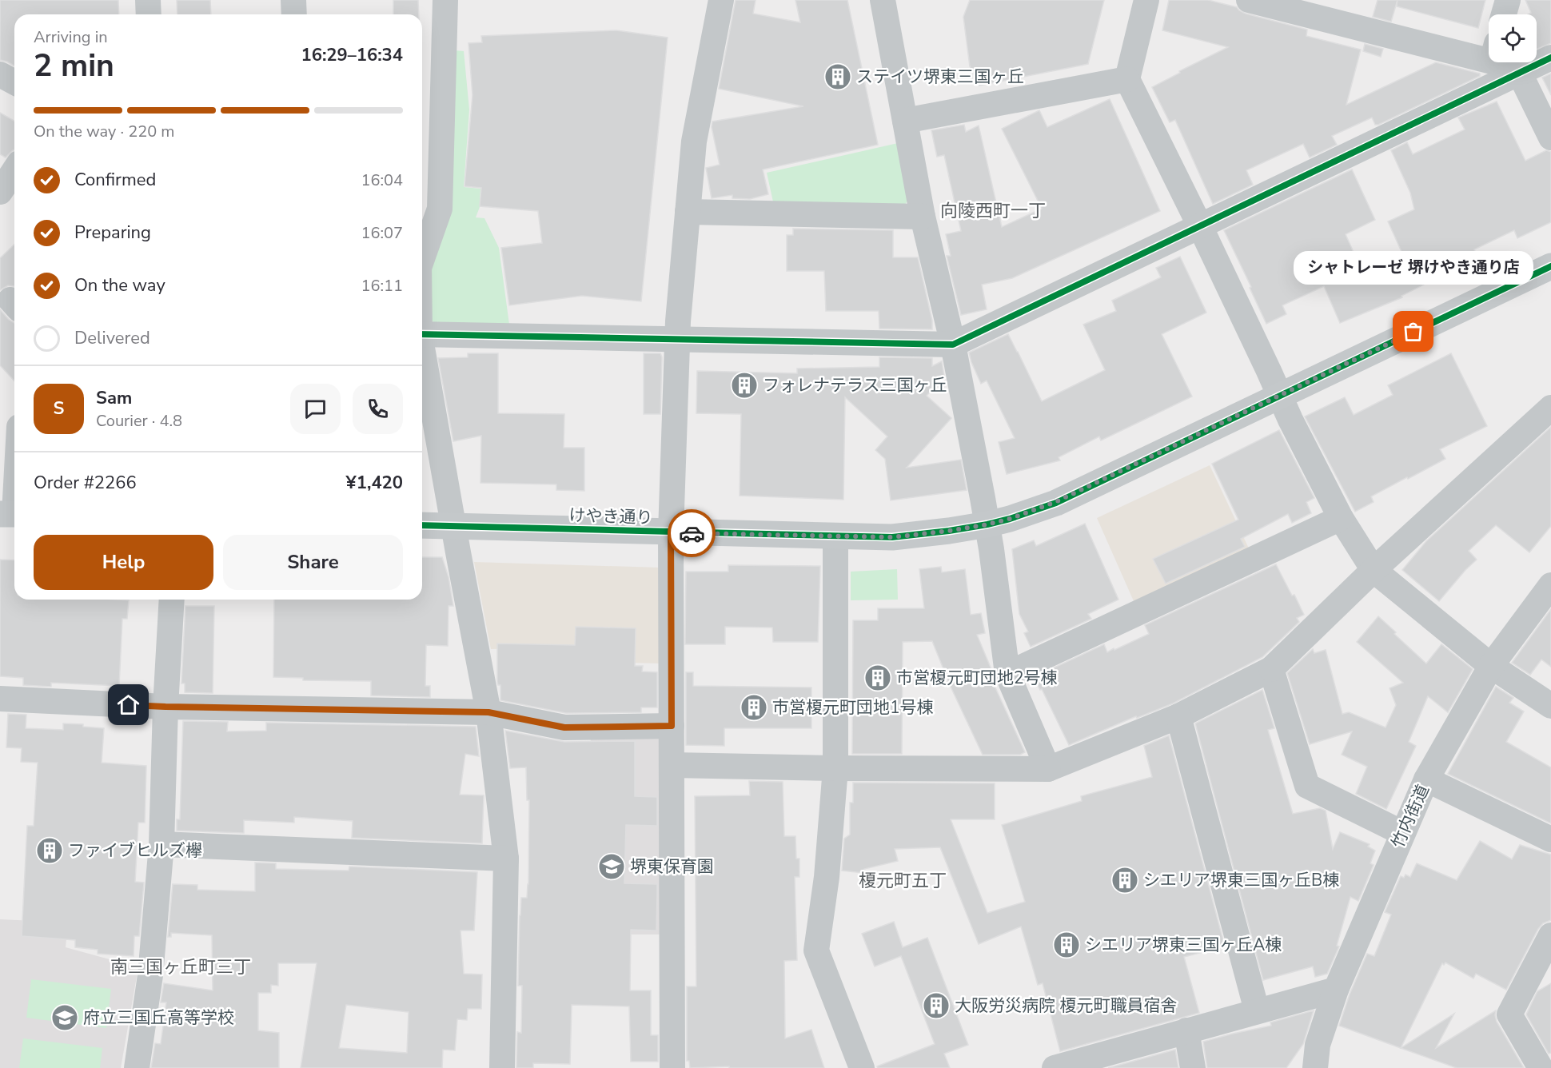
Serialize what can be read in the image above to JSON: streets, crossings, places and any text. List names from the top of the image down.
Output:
{
  "streets": {
    "street": ["けやき通り", "竹内街道"]
  },
  "districts": ["向陵西町一丁", "榎元町五丁", "南三国ヶ丘町三丁"],
  "places": {
    "building": [
      "ステイツ堺東三国ヶ丘",
      "フォレナテラス三国ヶ丘",
      "市営榎元町団地2号棟",
      "市営榎元町団地1号棟",
      "ファイブヒルズ欅",
      "シエリア堺東三国ヶ丘B棟",
      "シエリア堺東三国ヶ丘A棟",
      "大阪労災病院 榎元町職員宿舎"
    ],
    "other": ["シャトレーゼ 堺けやき通り店"],
    "school or university": ["堺東保育園", "府立三国丘高等学校"]
  },
  "page": {
    "heading": ["2 min", "Arriving in", "16:29–16:34"],
    "panel": [
      "Sam",
      "Courier · 4.8",
      "Order #2266",
      "¥1,420"
    ],
    "bar": "On the way · 220 m",
    "list": [
      ["Confirmed", "16:04"],
      ["Preparing", "16:07"],
      ["On the way", "16:11"],
      "Delivered"
    ],
    "bubble": "シャトレーゼ 堺けやき通り店",
    "round": "S",
    "buttons": ["Help", "Share"]
  }
}
